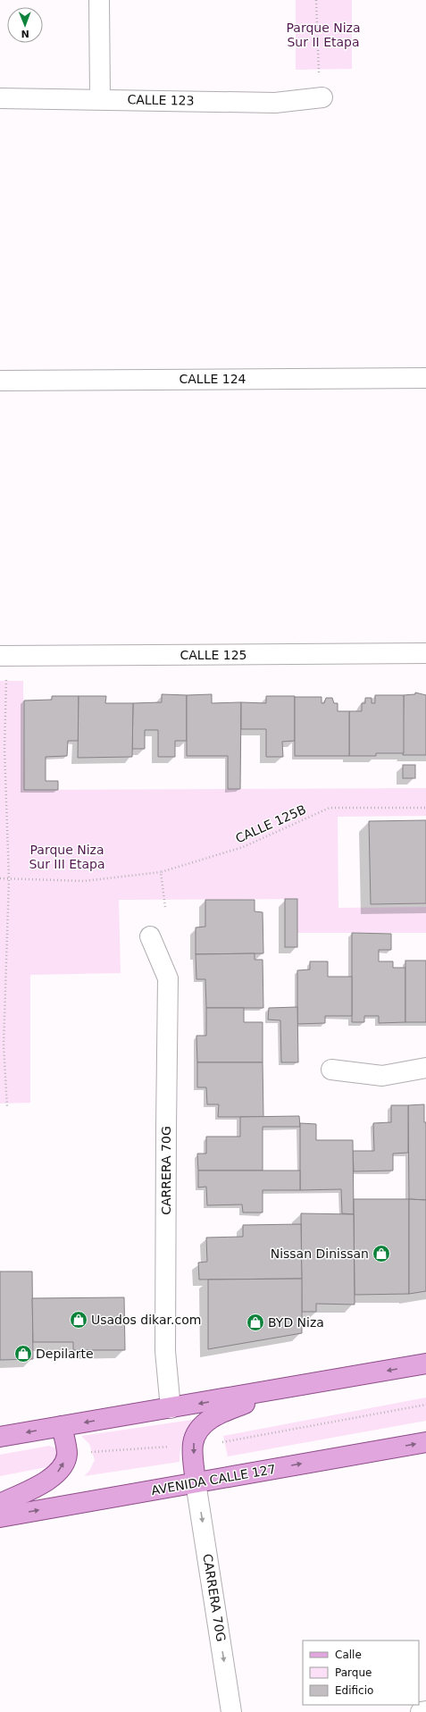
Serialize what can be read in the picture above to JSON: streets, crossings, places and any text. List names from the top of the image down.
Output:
{
  "streets": {
    "main road": ["AVENIDA CALLE 127"],
    "street": [
      "CALLE 123",
      "CALLE 124",
      "CALLE 125",
      "CARRERA 70G"
    ],
    "path": ["CALLE 125B"]
  },
  "crossings": [
    ["CARRERA 70G", "AVENIDA CALLE 127"]
  ],
  "parks": ["Parque Niza Sur II Etapa", "Parque Niza Sur III Etapa"],
  "places": {
    "shop": [
      "Nissan Dinissan",
      "Usados dikar.com",
      "BYD Niza",
      "Depilarte"
    ]
  },
  "legend": ["Calle", "Parque", "Edificio"],
  "north": "bottom"
}
